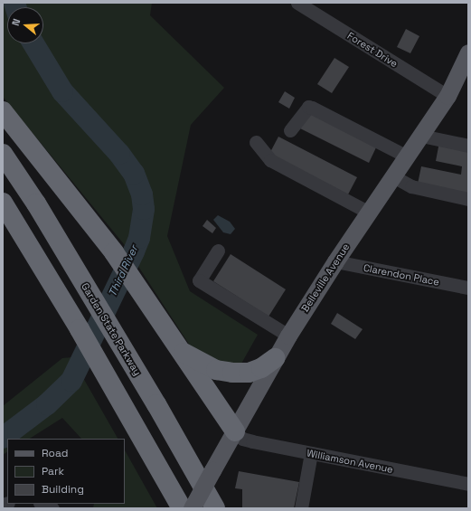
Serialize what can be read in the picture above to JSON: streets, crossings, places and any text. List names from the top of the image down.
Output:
{
  "streets": {
    "highway": ["Garden State Parkway"],
    "main road": ["Belleville Avenue"],
    "street": ["Forest Drive", "Clarendon Place", "Williamson Avenue"]
  },
  "crossings": [
    ["Forest Drive", "Belleville Avenue"],
    ["Clarendon Place", "Belleville Avenue"],
    ["Belleville Avenue", "Williamson Avenue"]
  ],
  "water": ["Third River"],
  "legend": ["Road", "Park", "Building"],
  "north": "left"
}
